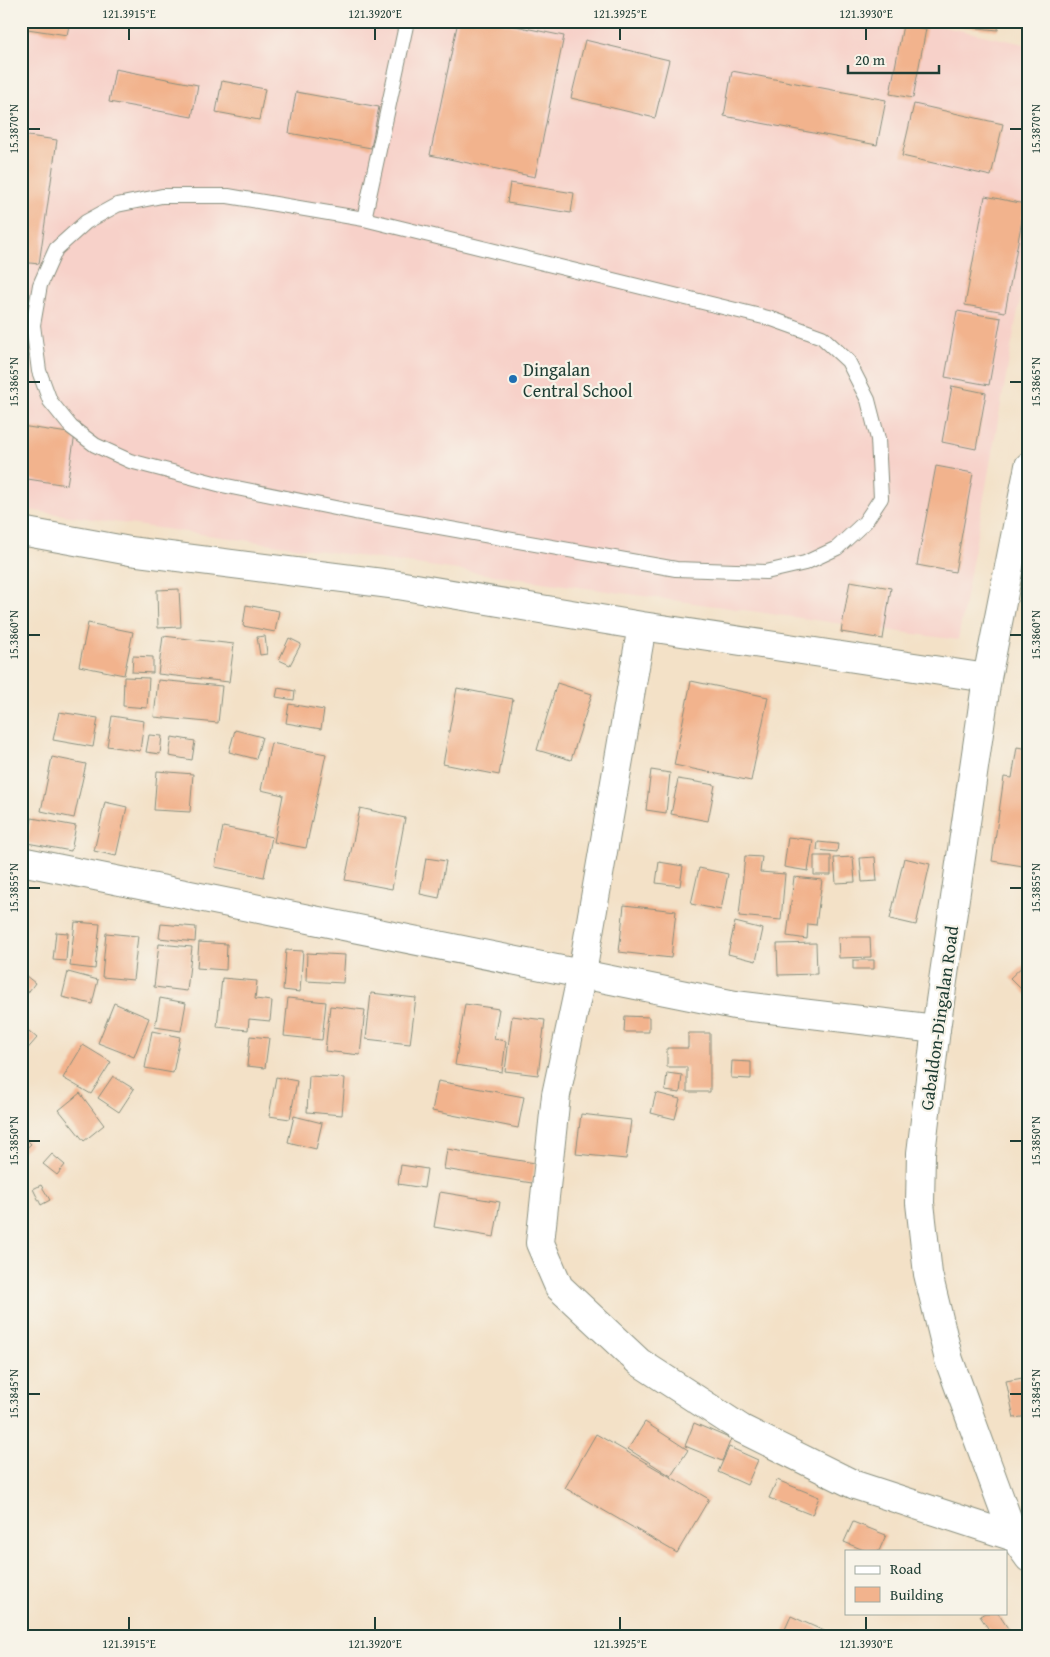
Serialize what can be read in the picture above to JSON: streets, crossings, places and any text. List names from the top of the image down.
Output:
{
  "streets": {
    "street": ["Gabaldon-Dingalan Road"]
  },
  "places": ["Dingalan Central School"],
  "legend": ["Road", "Building"],
  "scale_bar": "20 m",
  "coordinates": [
    "121.3915°E",
    "121.3920°E",
    "121.3925°E",
    "121.3930°E",
    "15.3870°N",
    "15.3865°N",
    "15.3860°N",
    "15.3855°N",
    "15.3850°N",
    "15.3845°N"
  ]
}
